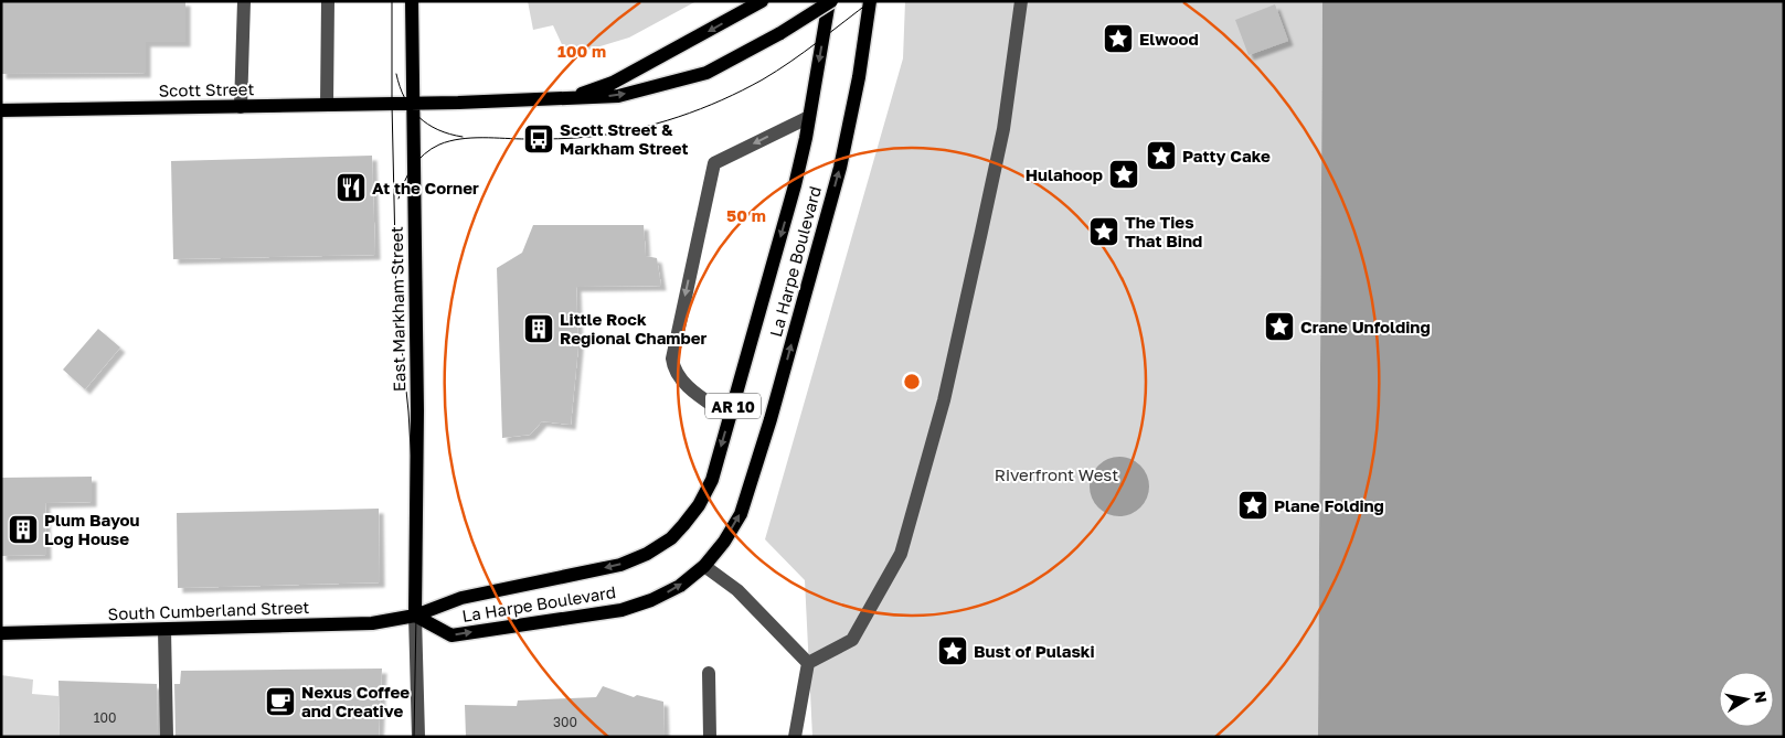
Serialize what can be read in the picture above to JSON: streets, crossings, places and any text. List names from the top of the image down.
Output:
{
  "streets": {
    "main road": [
      "Scott Street",
      "La Harpe Boulevard",
      "East Markham Street",
      "AR 10",
      "South Cumberland Street"
    ]
  },
  "crossings": [
    ["Scott Street", "La Harpe Boulevard"],
    ["Scott Street", "East Markham Street"],
    ["La Harpe Boulevard", "East Markham Street"],
    ["La Harpe Boulevard", "South Cumberland Street"],
    ["East Markham Street", "South Cumberland Street"]
  ],
  "parks": ["Riverfront West"],
  "places": {
    "place": [
      "Elwood",
      "Patty Cake",
      "Hulahoop",
      "The Ties That Bind",
      "Crane Unfolding",
      "Plane Folding",
      "Bust of Pulaski"
    ],
    "bus stop": ["Scott Street & Markham Street"],
    "restaurant": ["At the Corner"],
    "building": ["Little Rock Regional Chamber", "Plum Bayou Log House"],
    "cafe": ["Nexus Coffee and Creative"]
  },
  "house_numbers": ["100", "300"],
  "north": "right",
  "rings": ["100 m", "50 m"]
}
